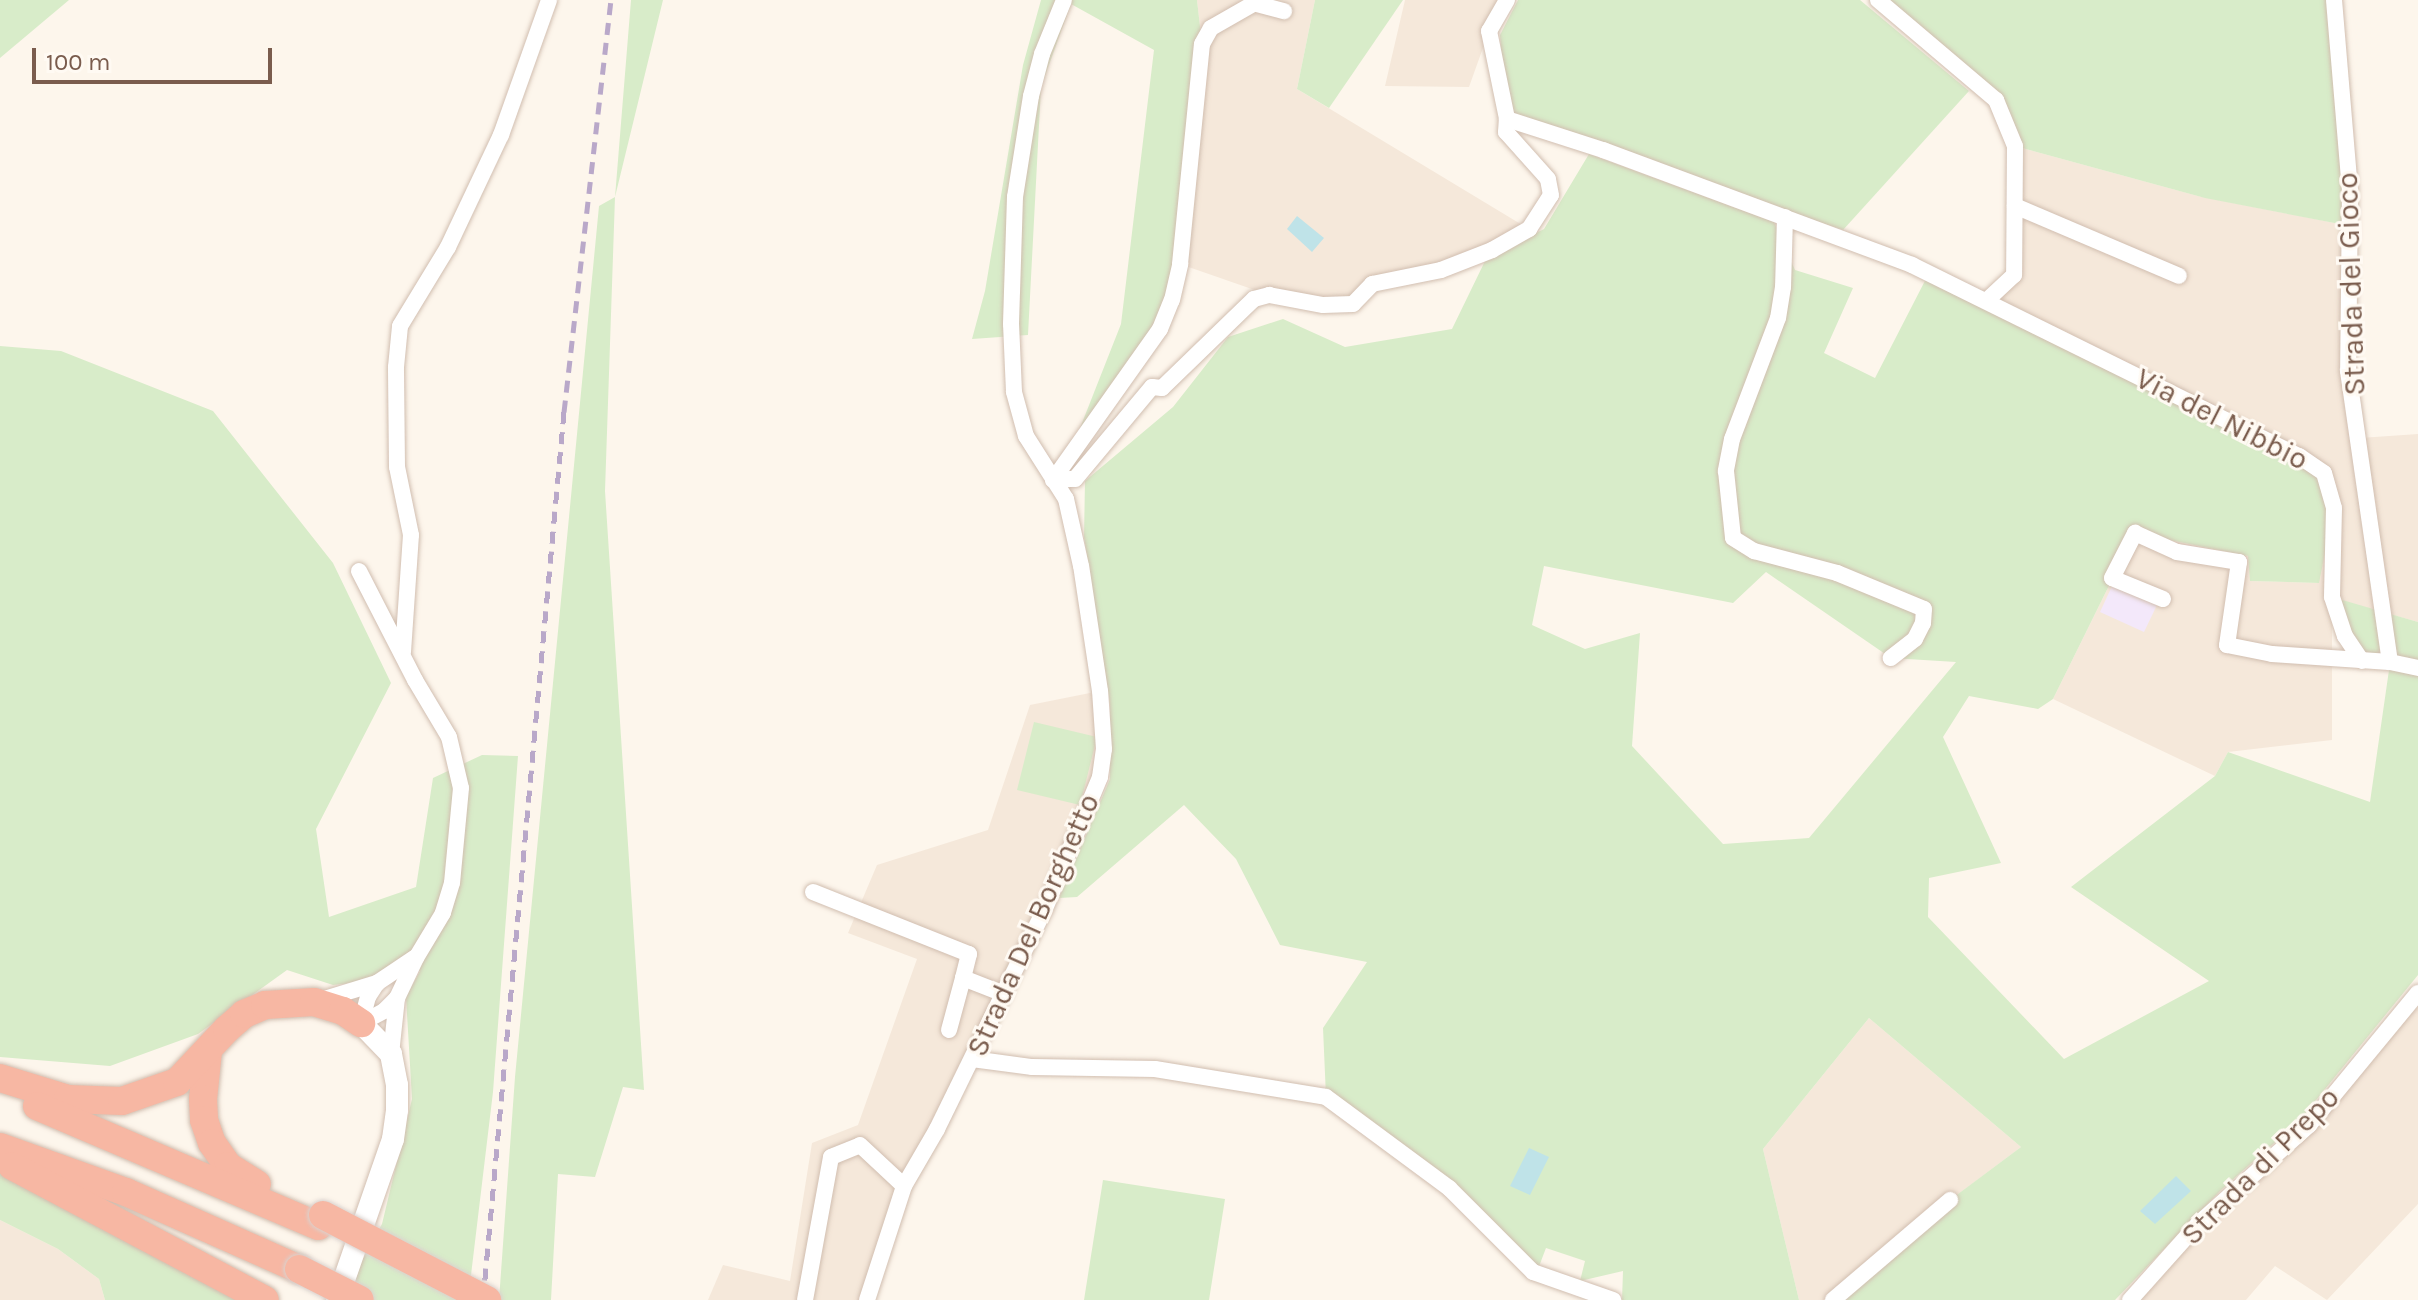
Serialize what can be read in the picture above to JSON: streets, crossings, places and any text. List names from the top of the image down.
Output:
{
  "streets": {
    "street": [
      "Strada del Gioco",
      "Via del Nibbio",
      "Strada Del Borghetto",
      "Strada di Prepo"
    ]
  },
  "scale_bar": "100 m"
}
